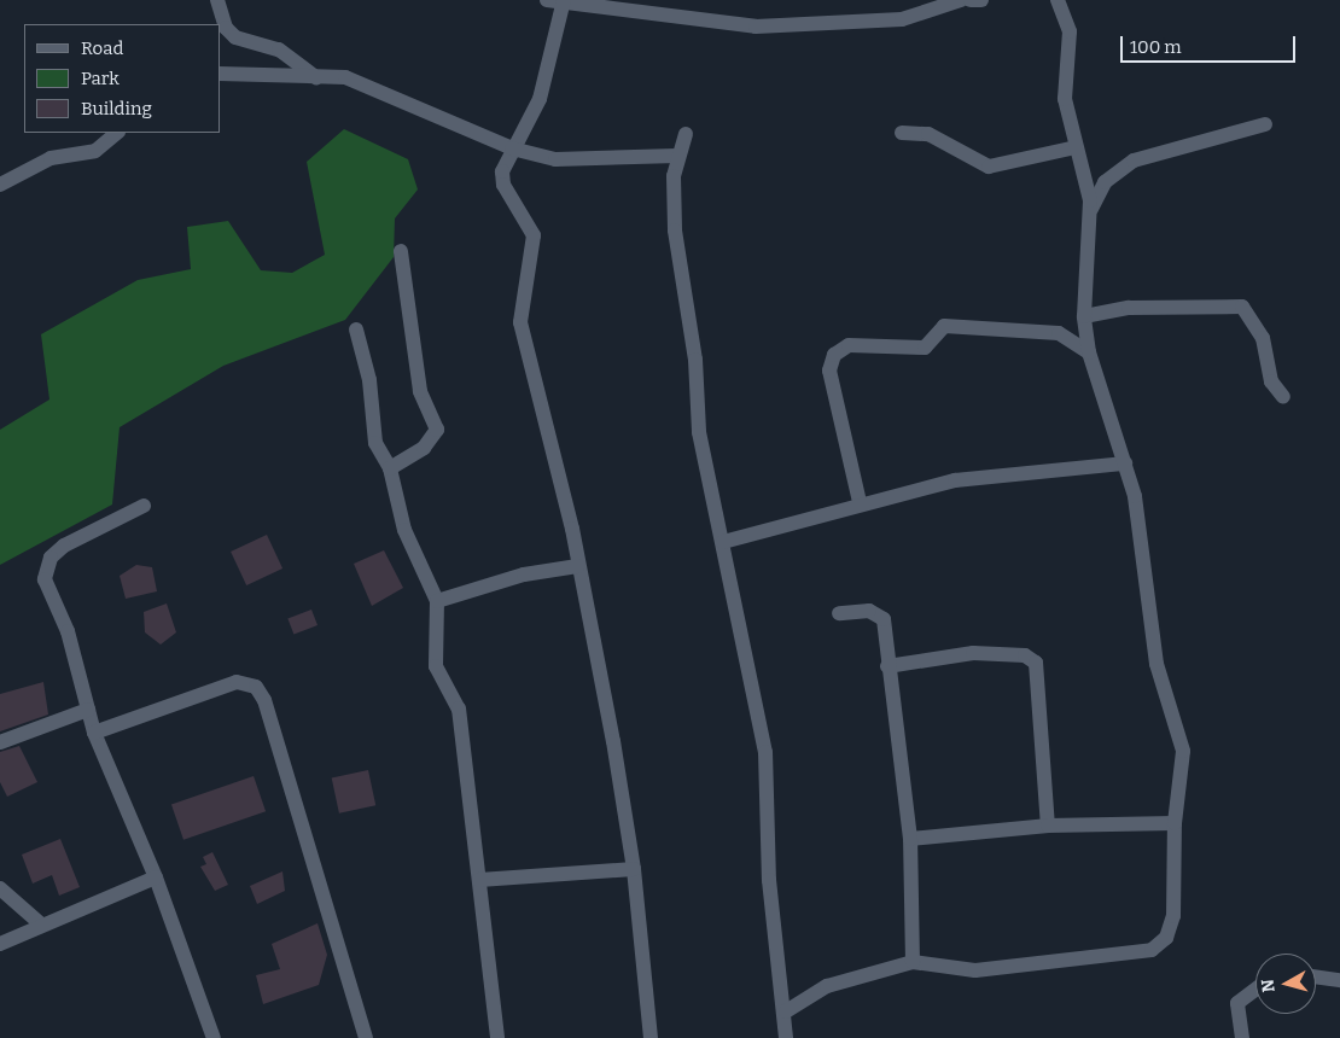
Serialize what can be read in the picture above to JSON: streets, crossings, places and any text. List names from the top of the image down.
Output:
{
  "legend": ["Road", "Park", "Building"],
  "scale_bar": "100 m",
  "north": "left"
}
